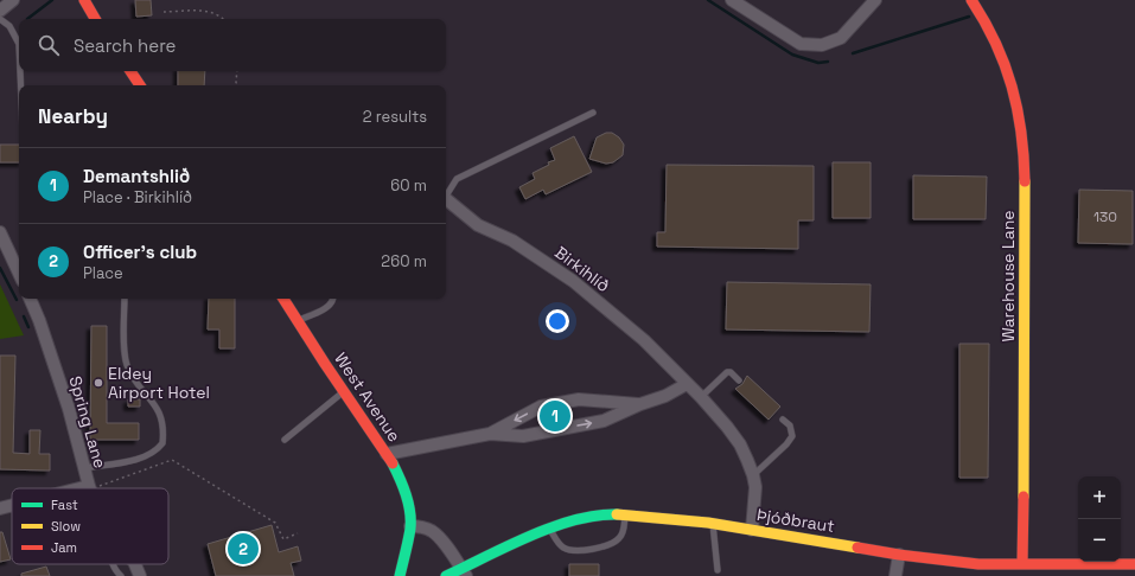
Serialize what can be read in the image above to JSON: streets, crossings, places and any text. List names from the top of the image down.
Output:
{
  "streets": {
    "street": [
      "Birkihlíð",
      "Warehouse Lane",
      "West Avenue",
      "Spring Lane",
      "Þjóðbraut"
    ]
  },
  "crossings": [
    ["Birkihlíð", "Þjóðbraut"],
    ["Warehouse Lane", "Þjóðbraut"]
  ],
  "places": ["Eldey Airport Hotel"],
  "house_numbers": ["130"],
  "legend": ["Fast", "Slow", "Jam"],
  "page": {
    "search": "Search here",
    "heading": ["Nearby", "2 results"],
    "list": [
      {
        "mark": "1",
        "name": "Demantshlið",
        "note": "Place · Birkihlíð",
        "value": "60 m"
      },
      {
        "mark": "2",
        "name": "Officer's club",
        "note": "Place",
        "value": "260 m"
      }
    ],
    "pins": ["1", "2"],
    "map_buttons": ["+", "−"]
  }
}
